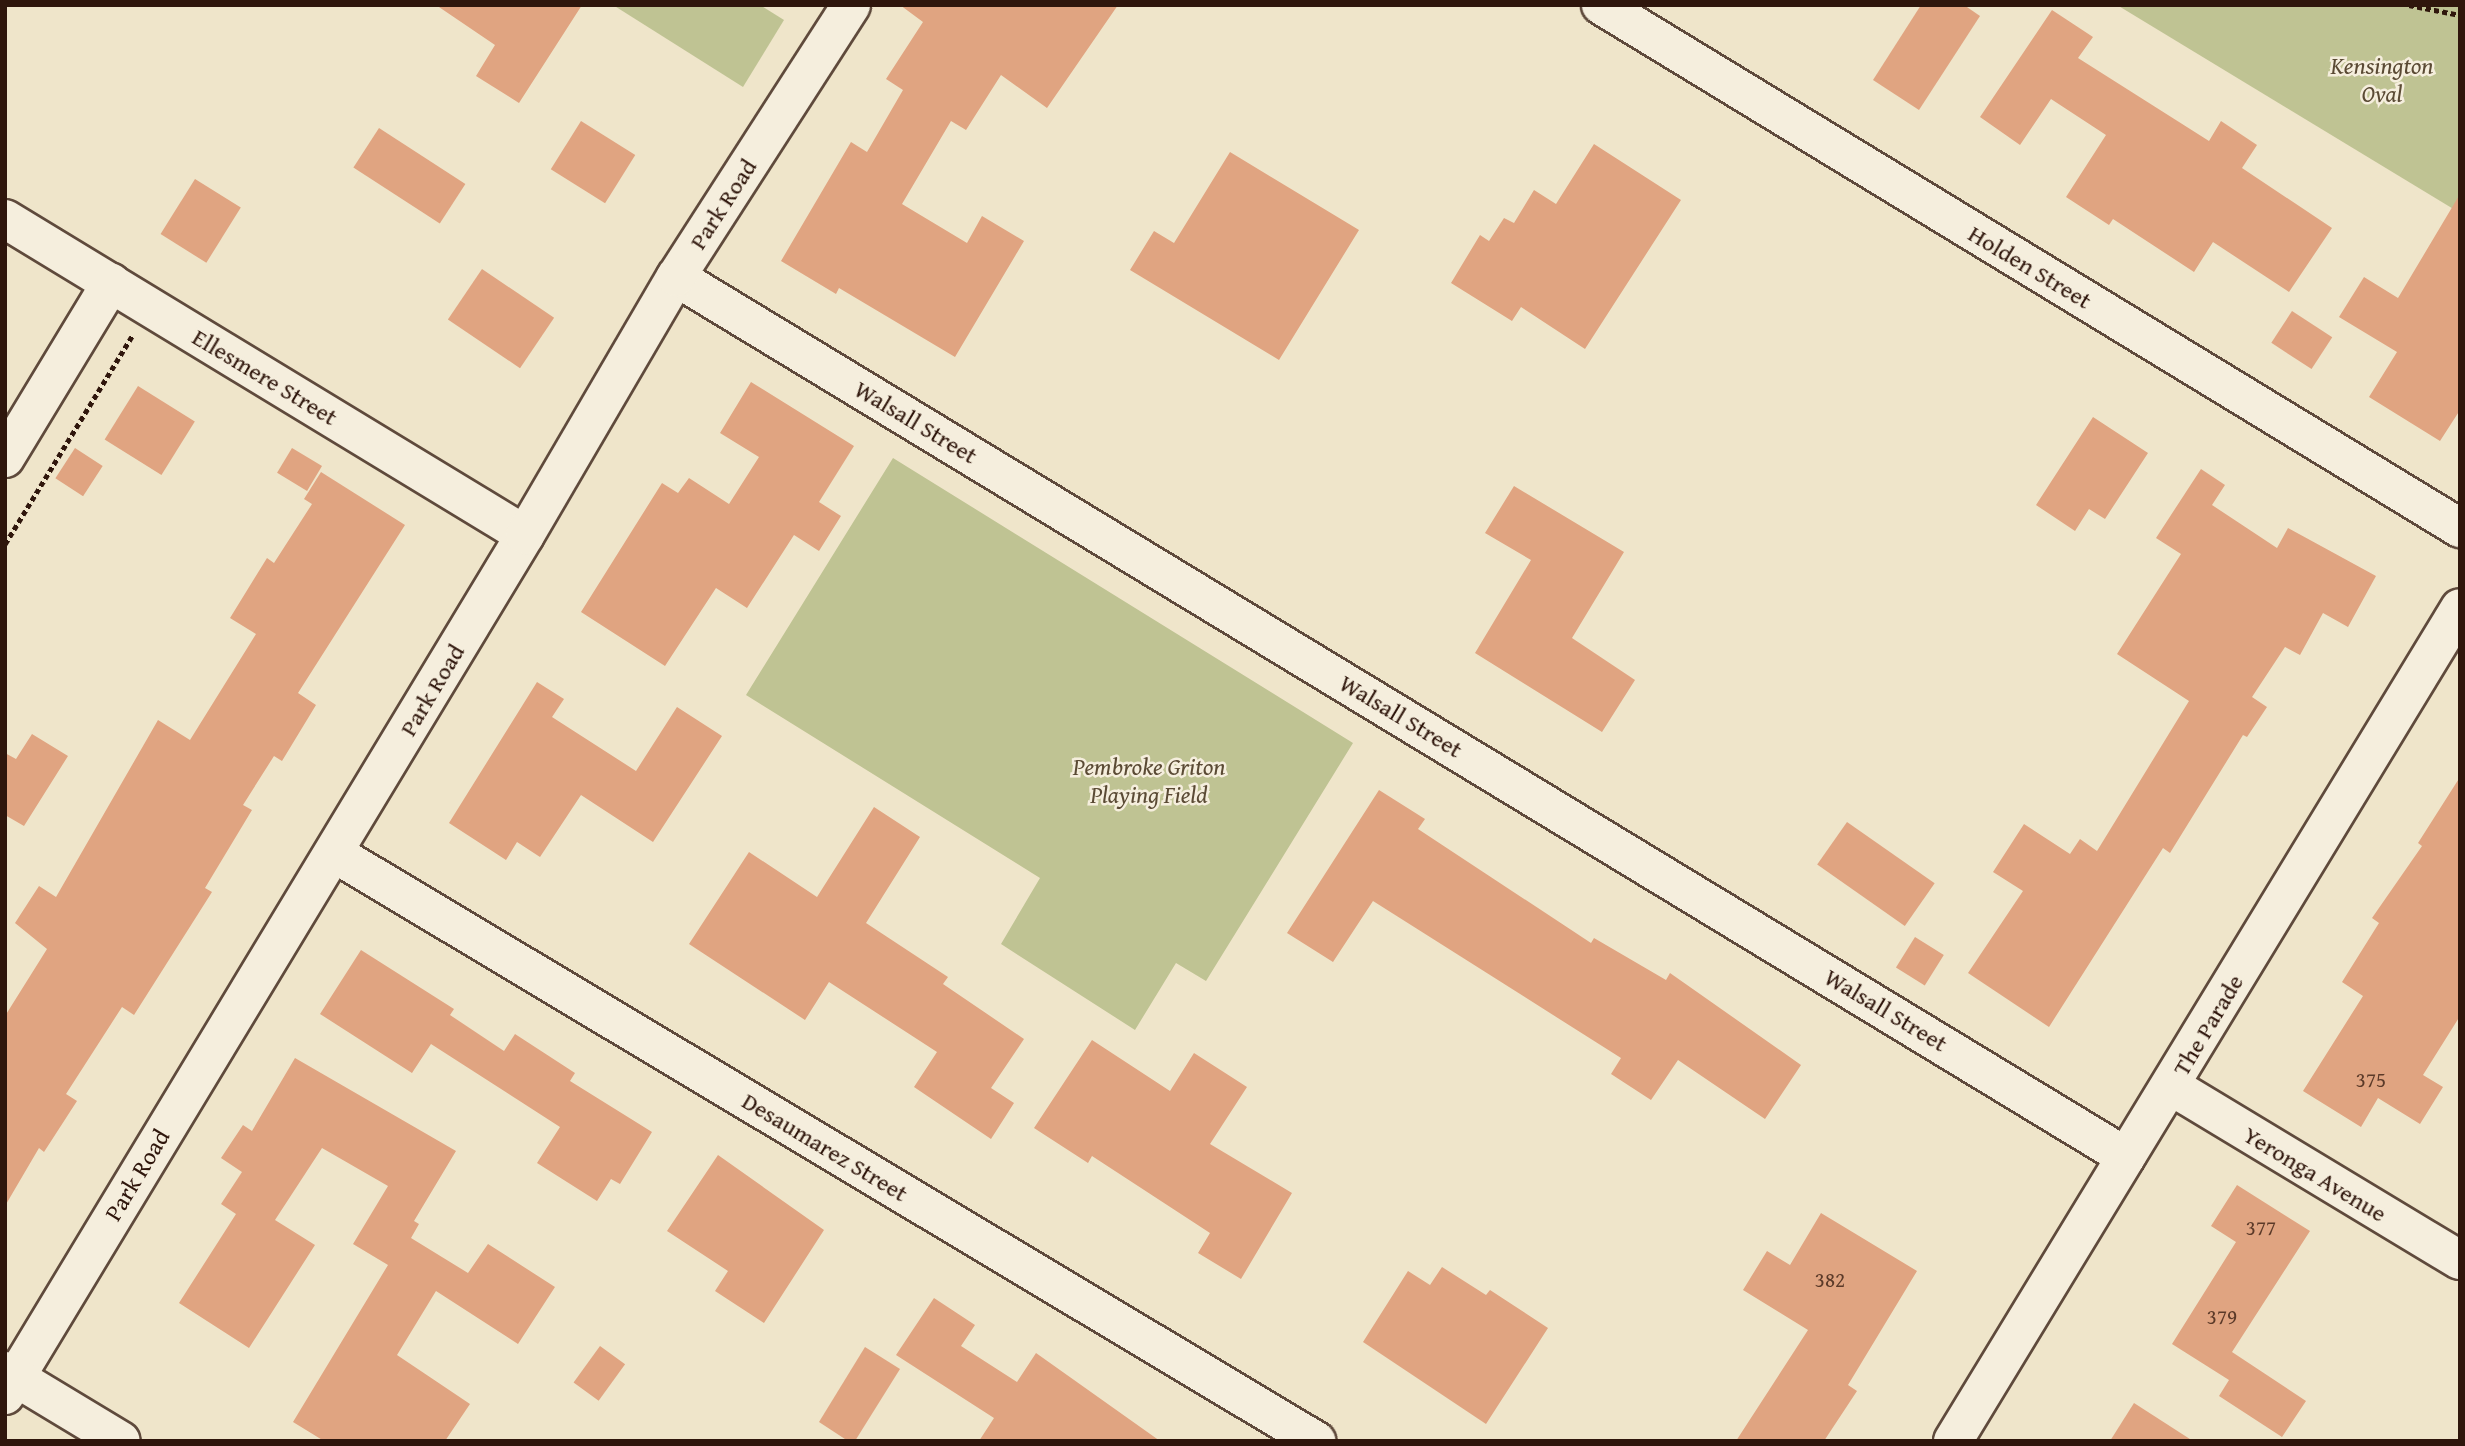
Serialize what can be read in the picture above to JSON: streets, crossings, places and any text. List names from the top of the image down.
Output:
{
  "streets": {
    "street": [
      "Park Road",
      "Holden Street",
      "Ellesmere Street",
      "Walsall Street",
      "The Parade",
      "Desaumarez Street",
      "Yeronga Avenue"
    ]
  },
  "crossings": [
    ["Park Road", "Ellesmere Street"],
    ["Park Road", "Walsall Street"],
    ["Park Road", "Desaumarez Street"],
    ["Walsall Street", "The Parade"],
    ["The Parade", "Yeronga Avenue"]
  ],
  "parks": ["Kensington Oval", "Pembroke Griton Playing Field"],
  "house_numbers": [
    "375",
    "377",
    "382",
    "379"
  ]
}
